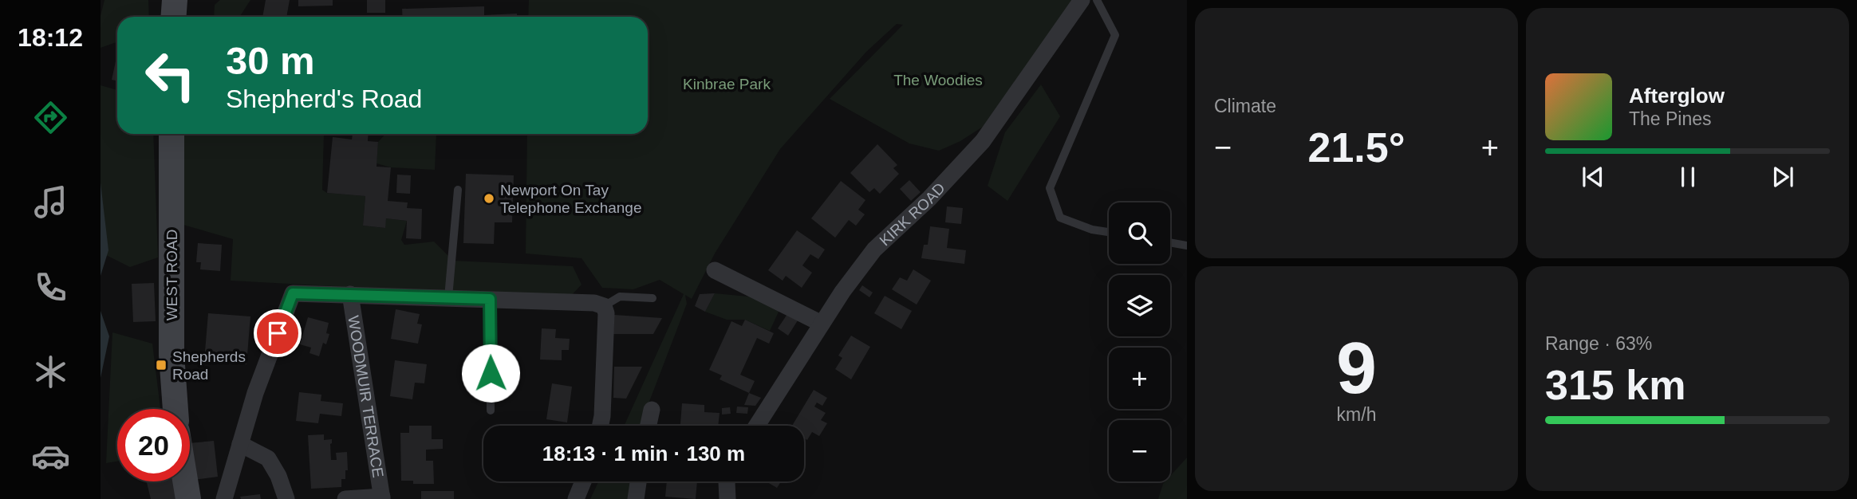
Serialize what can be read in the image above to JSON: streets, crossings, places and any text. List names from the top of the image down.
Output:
{
  "streets": {
    "main road": ["WEST ROAD"],
    "street": ["KIRK ROAD", "WOODMUIR TERRACE"]
  },
  "parks": ["The Woodies", "Kinbrae Park"],
  "places": {
    "other": ["Newport On Tay Telephone Exchange"],
    "transit": ["Shepherds Road"]
  },
  "page": {
    "tabs": "18:12",
    "tile": [
      "Climate",
      ["9", "km/h"],
      ["Range · 63%", "315 km"]
    ],
    "turn": ["30 m", "Shepherd's Road"],
    "song": ["Afterglow", "The Pines"],
    "heat": ["−", "21.5°", "+"],
    "map_buttons": ["+", "−"],
    "limit": "20",
    "trip": "18:13 · 1 min · 130 m"
  }
}
